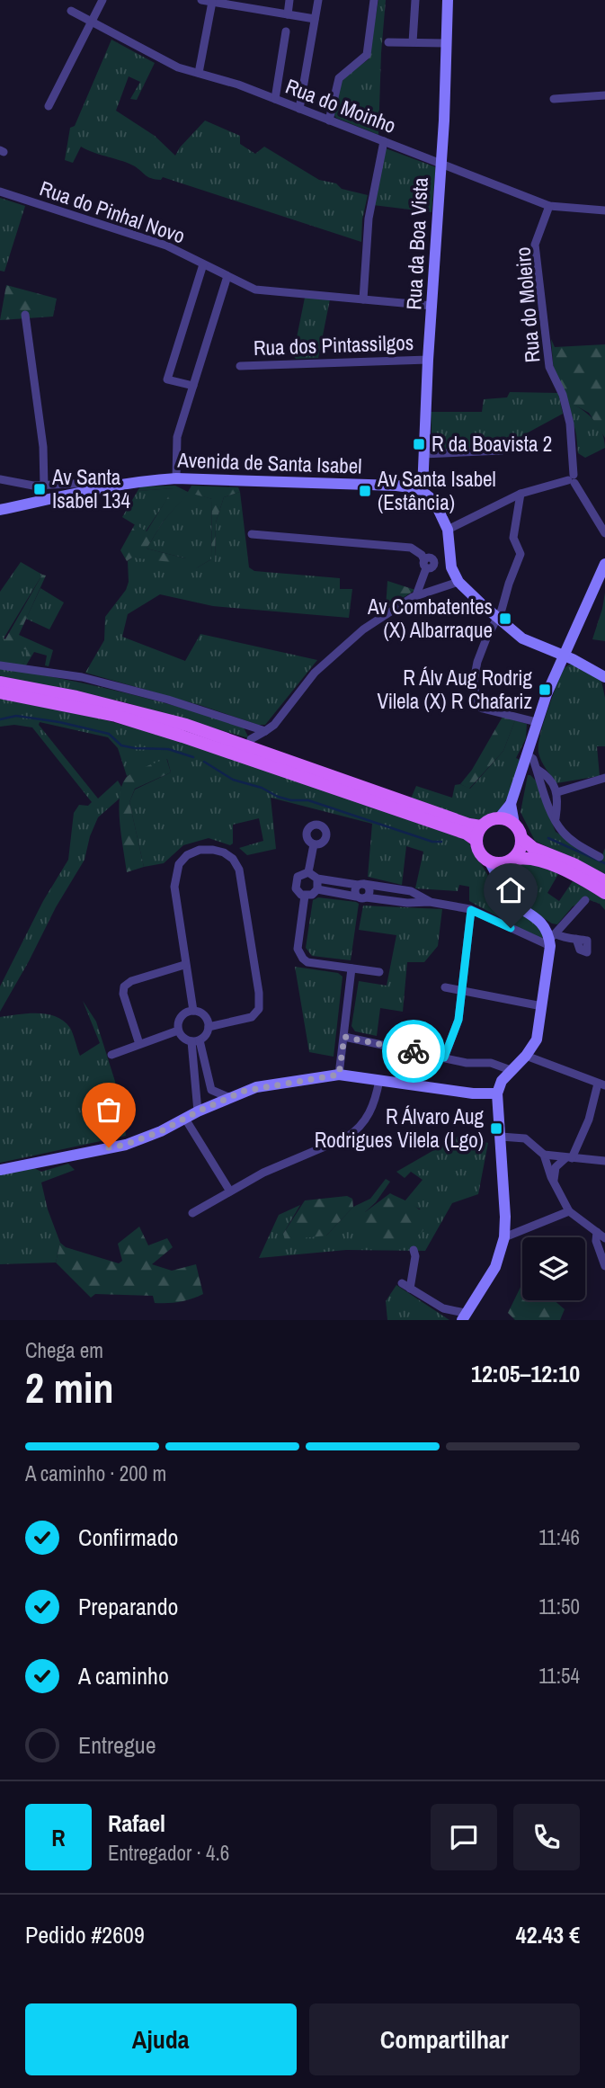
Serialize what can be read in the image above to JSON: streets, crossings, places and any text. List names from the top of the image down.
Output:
{
  "streets": {
    "street": [
      "Rua do Moinho",
      "Rua do Pinhal Novo",
      "Rua da Boa Vista",
      "Rua do Moleiro",
      "Rua dos Pintassilgos",
      "Avenida de Santa Isabel"
    ]
  },
  "crossings": [
    ["Rua do Moinho", "Rua da Boa Vista"],
    ["Rua do Moinho", "Rua do Moleiro"],
    ["Rua do Pinhal Novo", "Rua da Boa Vista"],
    ["Rua da Boa Vista", "Rua dos Pintassilgos"],
    ["Rua da Boa Vista", "Avenida de Santa Isabel"]
  ],
  "places": {
    "transit": [
      "R da Boavista 2",
      "Av Santa Isabel 134",
      "Av Santa Isabel (Estância)",
      "Av Combatentes (X) Albarraque",
      "R Álv Aug Rodrig Vilela (X) R Chafariz",
      "R Álvaro Aug Rodrigues Vilela (Lgo)"
    ]
  },
  "page": {
    "heading": ["2 min", "Chega em", "12:05–12:10"],
    "panel": [
      "Rafael",
      "Entregador · 4.6",
      "Pedido #2609",
      "42.43 €"
    ],
    "bar": "A caminho · 200 m",
    "list": [
      ["Confirmado", "11:46"],
      ["Preparando", "11:50"],
      ["A caminho", "11:54"],
      "Entregue"
    ],
    "round": "R",
    "buttons": ["Ajuda", "Compartilhar"]
  }
}
